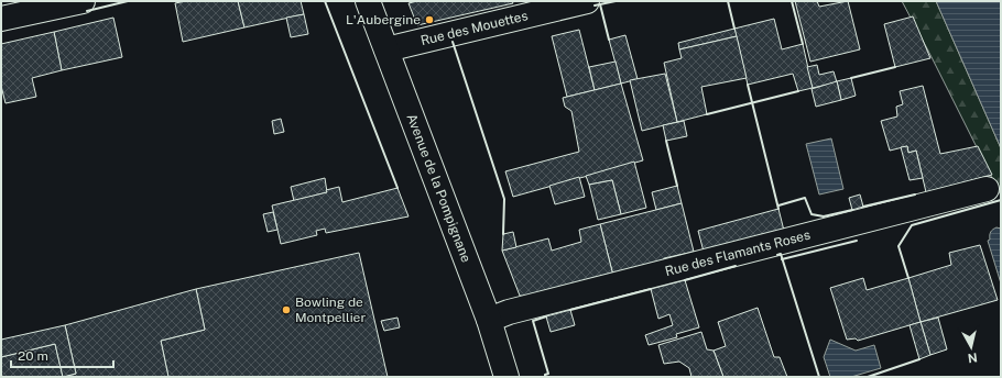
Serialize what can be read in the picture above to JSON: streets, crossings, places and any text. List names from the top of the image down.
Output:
{
  "streets": {
    "street": ["Rue des Mouettes", "Avenue de la Pompignane", "Rue des Flamants Roses"]
  },
  "crossings": [
    ["Rue des Mouettes", "Avenue de la Pompignane"],
    ["Avenue de la Pompignane", "Rue des Flamants Roses"]
  ],
  "places": ["L'Aubergine", "Bowling de Montpellier"],
  "scale_bar": "20 m",
  "north": "bottom"
}
